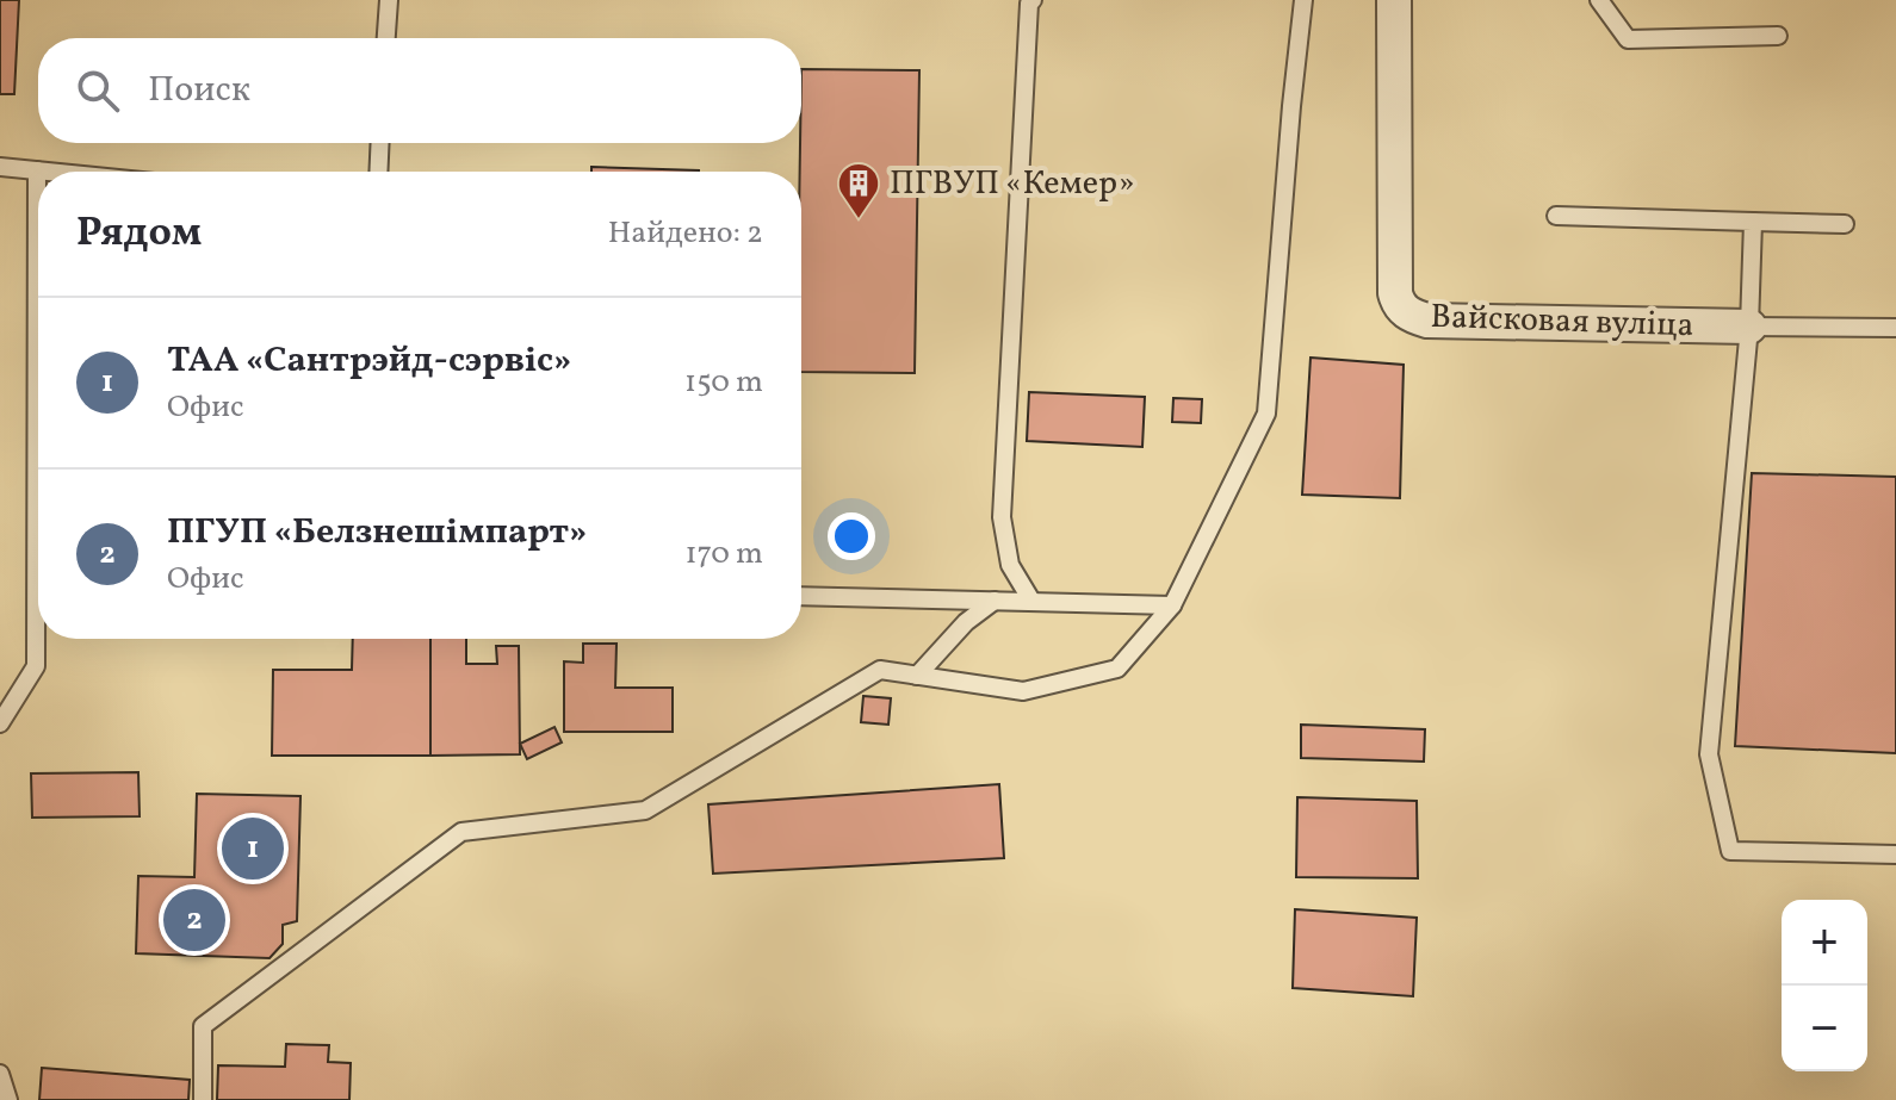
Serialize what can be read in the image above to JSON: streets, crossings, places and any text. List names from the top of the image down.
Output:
{
  "streets": {
    "street": ["Вайсковая вуліца"]
  },
  "places": {
    "building": ["ПГВУП «Кемер»"]
  },
  "page": {
    "search": "Поиск",
    "heading": ["Рядом", "Найдено: 2"],
    "list": [
      {
        "mark": "1",
        "name": "ТАА «Сантрэйд-сэрвіс»",
        "note": "Офис",
        "value": "150 m"
      },
      {
        "mark": "2",
        "name": "ПГУП «Белзнешімпарт»",
        "note": "Офис",
        "value": "170 m"
      }
    ],
    "pins": ["1", "2"],
    "map_buttons": ["+", "−"]
  }
}
